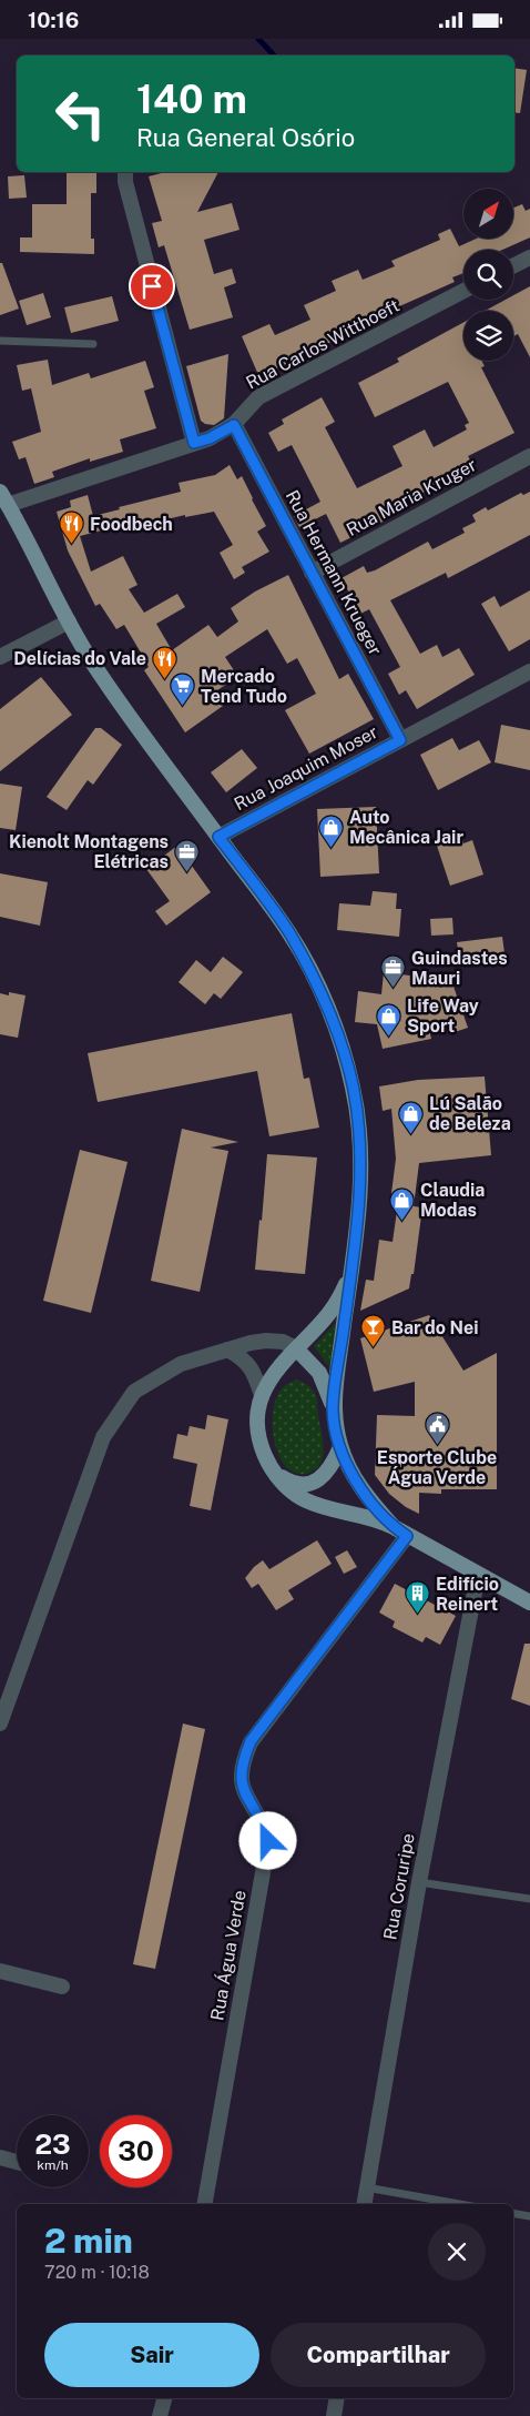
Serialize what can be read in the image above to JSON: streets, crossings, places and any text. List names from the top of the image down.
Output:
{
  "streets": {
    "street": [
      "Rua Carlos Witthoeft",
      "Rua Maria Kruger",
      "Rua Hermann Krueger",
      "Rua Joaquim Moser",
      "Rua Coruripe",
      "Rua Água Verde"
    ]
  },
  "crossings": [
    ["Rua Carlos Witthoeft", "Rua Hermann Krueger"],
    ["Rua Maria Kruger", "Rua Hermann Krueger"],
    ["Rua Hermann Krueger", "Rua Joaquim Moser"]
  ],
  "places": {
    "restaurant": ["Foodbech", "Delícias do Vale"],
    "supermarket": ["Mercado Tend Tudo"],
    "shop": [
      "Auto Mecânica Jair",
      "Life Way Sport",
      "Lú Salão de Beleza",
      "Claudia Modas"
    ],
    "office": ["Kienolt Montagens Elétricas", "Guindastes Mauri"],
    "bar": ["Bar do Nei"],
    "public building": ["Esporte Clube Água Verde"],
    "building": ["Edifício Reinert"]
  },
  "north": "top right",
  "page": {
    "status": "10:16",
    "turn": ["140 m", "Rua General Osório"],
    "speed": "23 km/h",
    "limit": "30",
    "heading": ["2 min", "720 m · 10:18"],
    "buttons": ["Sair", "Compartilhar"]
  }
}
